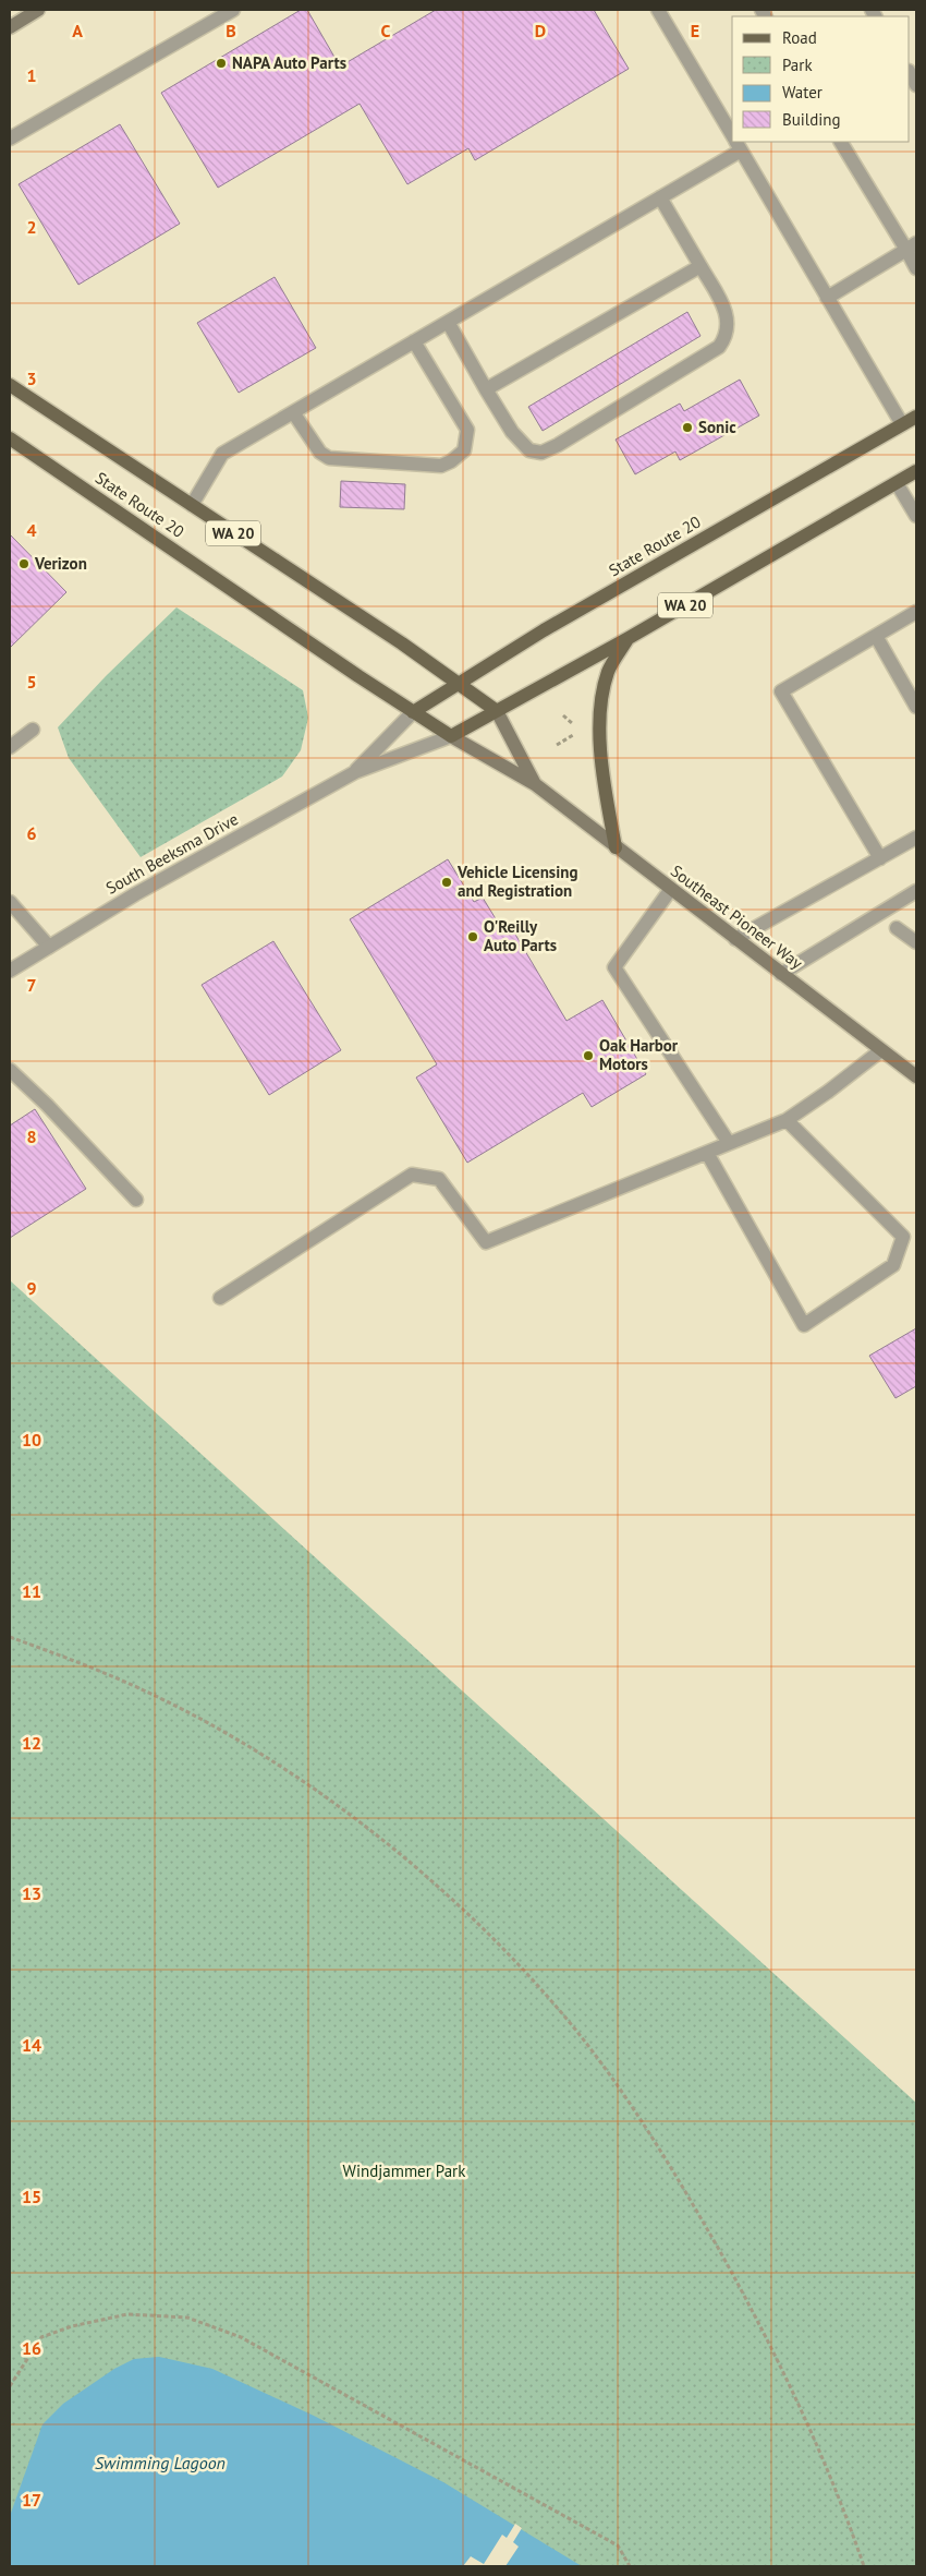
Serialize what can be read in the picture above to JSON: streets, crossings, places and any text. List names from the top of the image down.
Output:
{
  "streets": {
    "main road": ["State Route 20", "WA 20", "Southeast Pioneer Way"],
    "street": ["South Beeksma Drive"]
  },
  "crossings": [
    ["State Route 20", "WA 20"],
    ["State Route 20", "South Beeksma Drive"],
    ["State Route 20", "Southeast Pioneer Way"],
    ["WA 20", "South Beeksma Drive"],
    ["WA 20", "Southeast Pioneer Way"],
    ["South Beeksma Drive", "Southeast Pioneer Way"]
  ],
  "water": ["Swimming Lagoon"],
  "parks": ["Windjammer Park"],
  "places": [
    "NAPA Auto Parts",
    "Sonic",
    "Verizon",
    "Vehicle Licensing and Registration",
    "O'Reilly Auto Parts",
    "Oak Harbor Motors"
  ],
  "legend": [
    "Road",
    "Park",
    "Water",
    "Building"
  ],
  "grid": {
    "columns": [
      "A",
      "B",
      "C",
      "D",
      "E"
    ],
    "rows": [
      "1",
      "2",
      "3",
      "4",
      "5",
      "6",
      "7",
      "8",
      "9",
      "10",
      "11",
      "12",
      "13",
      "14",
      "15",
      "16",
      "17"
    ]
  }
}
